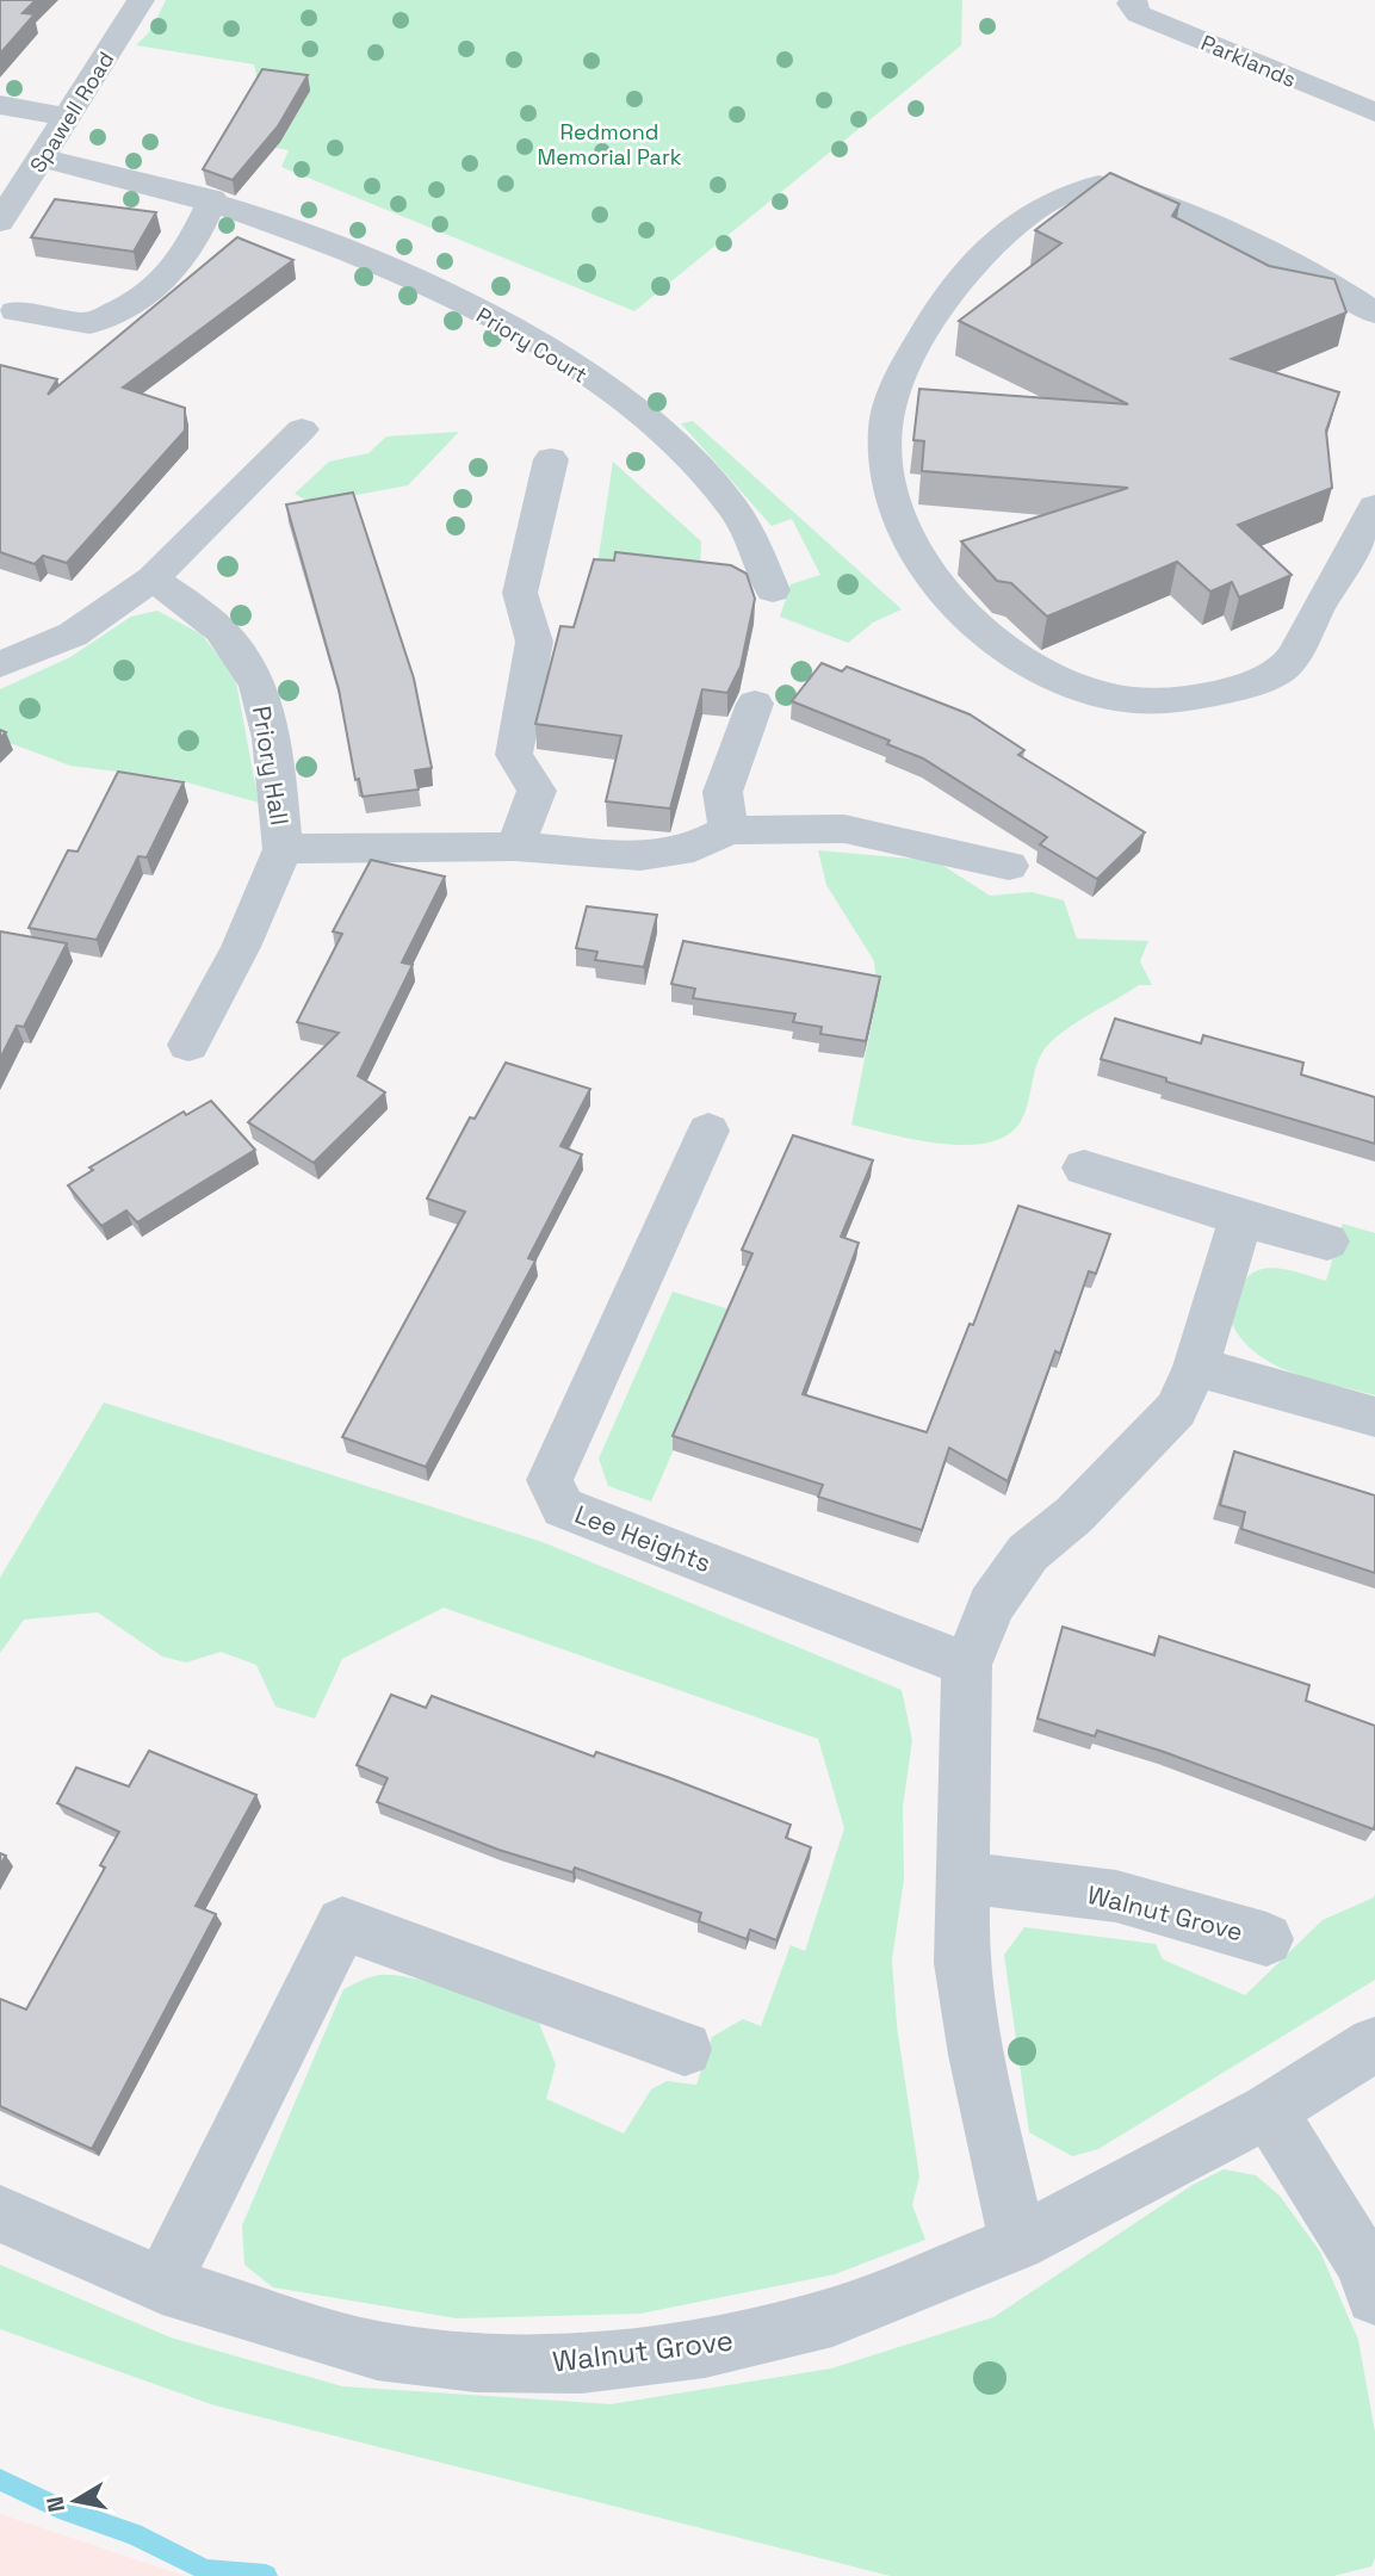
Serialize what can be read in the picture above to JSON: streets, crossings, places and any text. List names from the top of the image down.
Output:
{
  "streets": {
    "street": [
      "Parklands",
      "Spawell Road",
      "Priory Court",
      "Priory Hall",
      "Lee Heights",
      "Walnut Grove"
    ]
  },
  "crossings": [
    ["Spawell Road", "Priory Court"]
  ],
  "parks": ["Redmond Memorial Park"],
  "north": "left"
}
